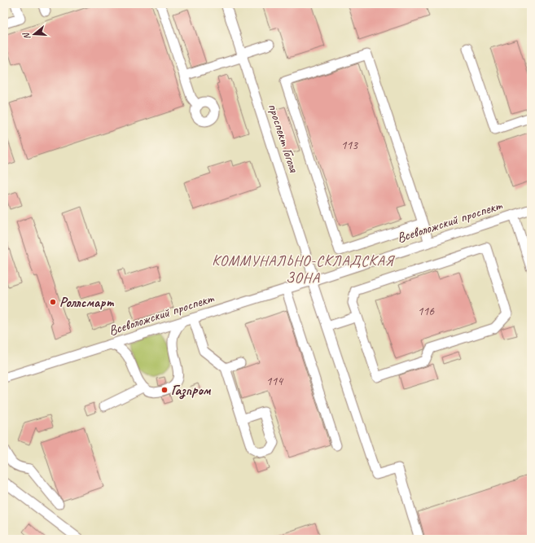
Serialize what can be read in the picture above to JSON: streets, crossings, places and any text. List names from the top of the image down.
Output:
{
  "streets": {
    "street": ["проспект Гоголя", "Всеволожский проспект"]
  },
  "crossings": [
    ["проспект Гоголя", "Всеволожский проспект"]
  ],
  "districts": ["КОММУНАЛЬНО-СКЛАДСКАЯ ЗОНА"],
  "places": ["Роллсмарт", "Газпром"],
  "house_numbers": ["113", "116", "114"],
  "north": "left"
}
